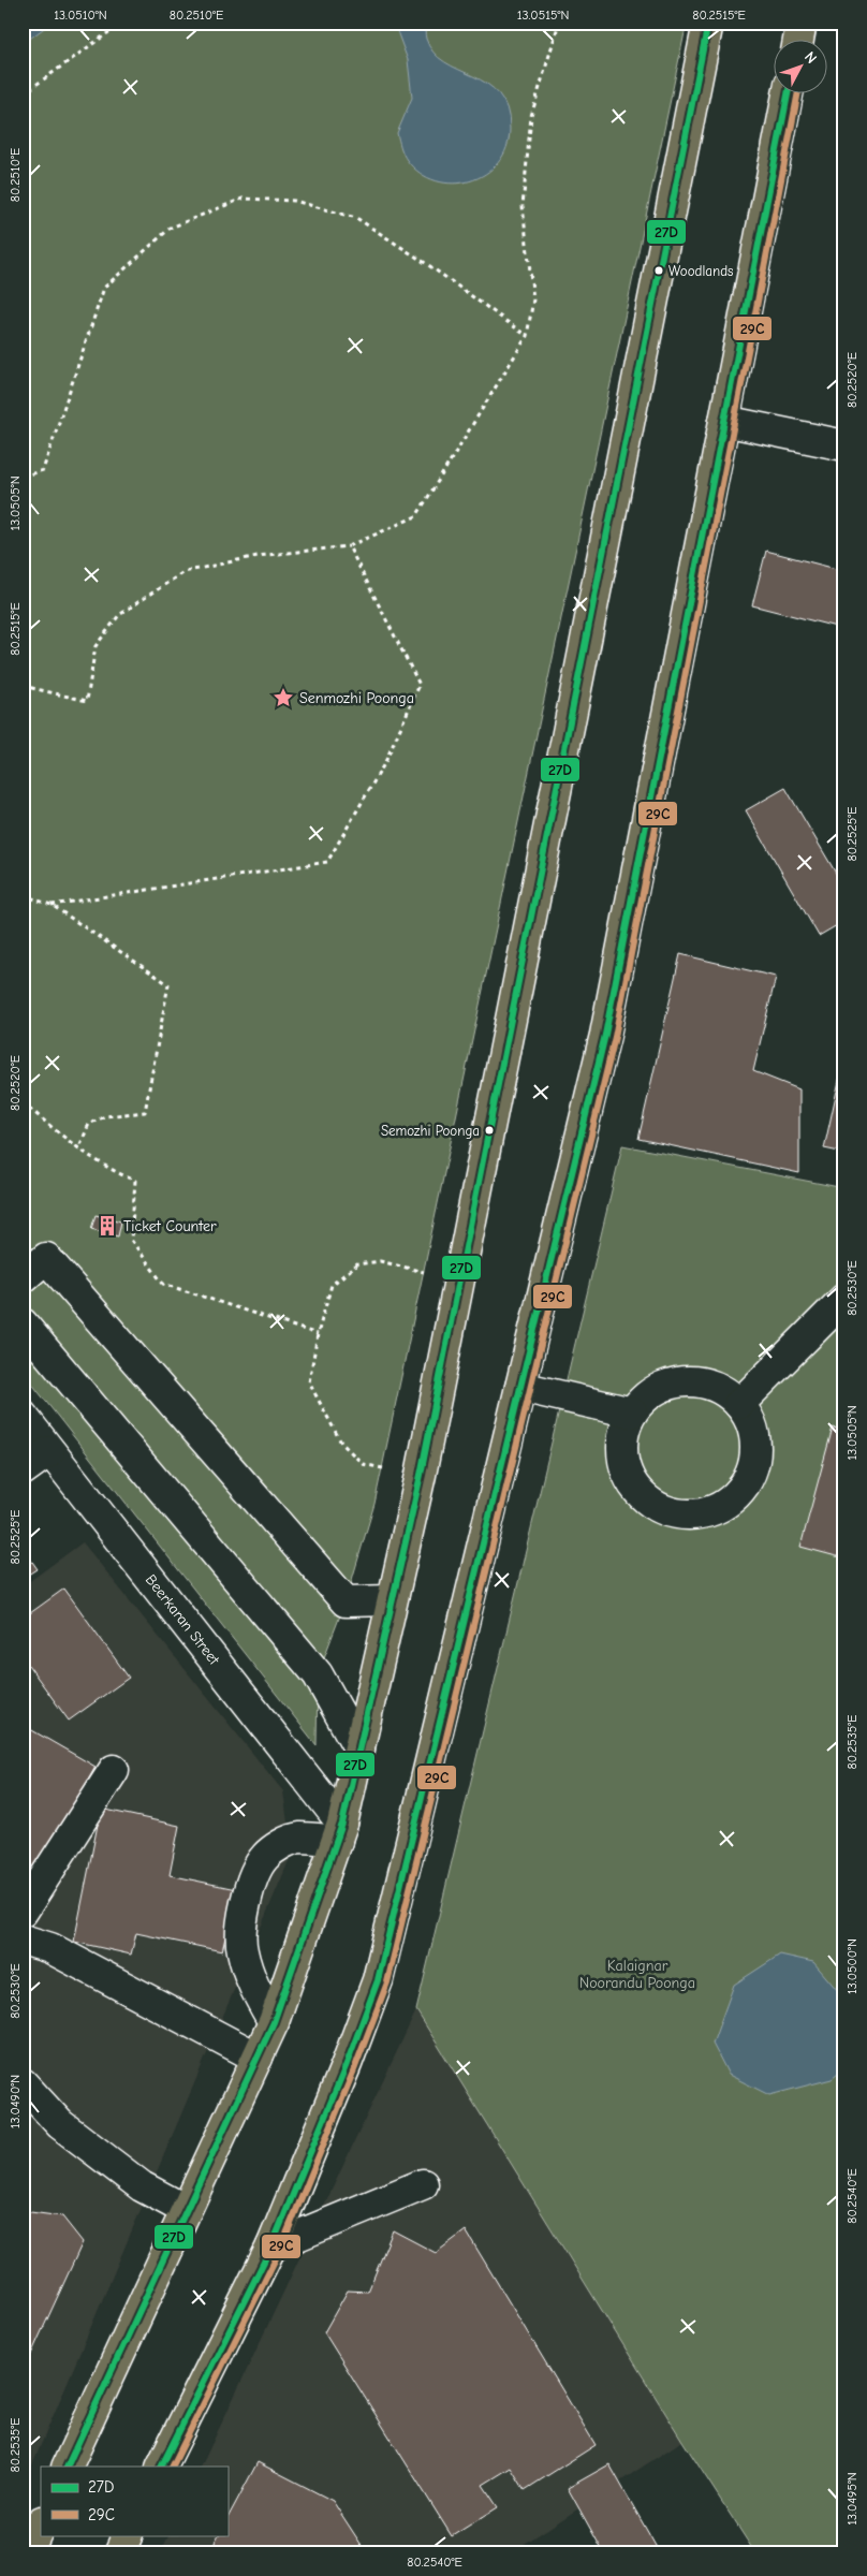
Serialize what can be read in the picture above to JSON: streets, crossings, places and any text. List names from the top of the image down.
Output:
{
  "streets": {
    "street": ["Beerkaran Street"]
  },
  "parks": ["Kalaignar Noorandu Poonga"],
  "places": {
    "other": ["Woodlands", "Semozhi Poonga"],
    "place": ["Senmozhi Poonga"],
    "building": ["Ticket Counter"]
  },
  "lines": ["transit line 27D", "transit line 29C"],
  "legend": ["27D", "29C"],
  "north": "top right",
  "coordinates": [
    "13.0510°N",
    "80.2510°E",
    "13.0515°N",
    "80.2515°E",
    "80.2520°E",
    "13.0505°N",
    "80.2525°E",
    "80.2530°E",
    "80.2535°E",
    "13.0500°N",
    "13.0490°N",
    "80.2540°E",
    "13.0495°N"
  ]
}
